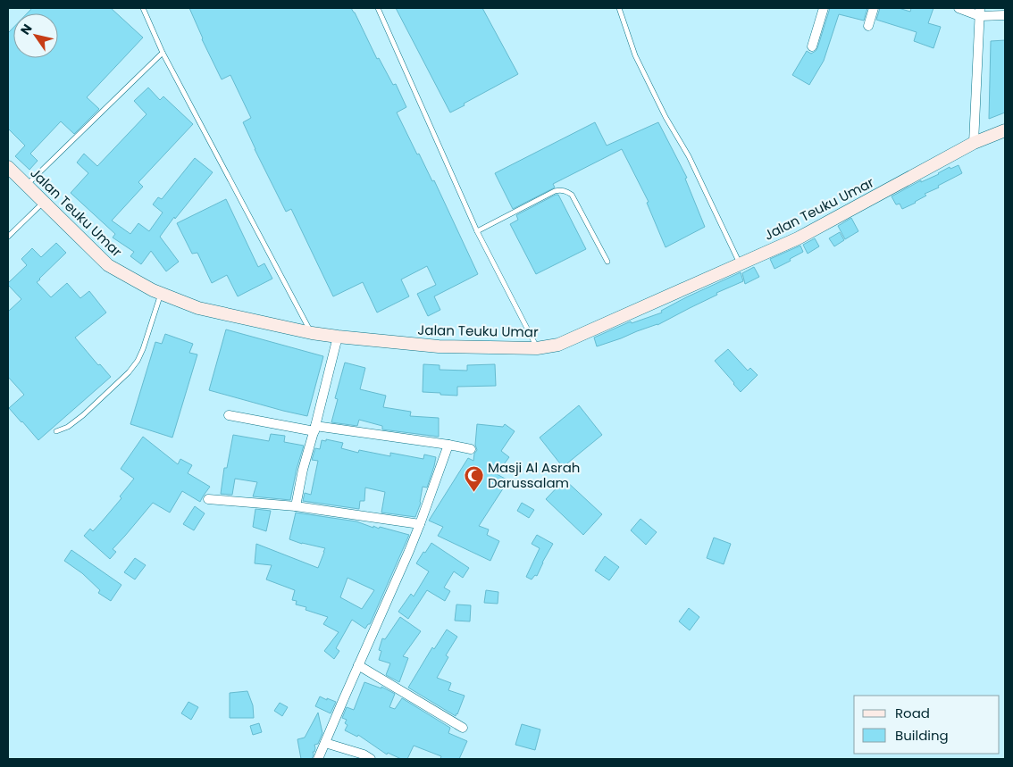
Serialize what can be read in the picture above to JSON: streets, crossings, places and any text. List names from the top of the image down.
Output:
{
  "streets": {
    "main road": ["Jalan Teuku Umar"]
  },
  "places": {
    "mosque": ["Masji Al Asrah Darussalam"]
  },
  "legend": ["Road", "Building"],
  "north": "top left"
}
